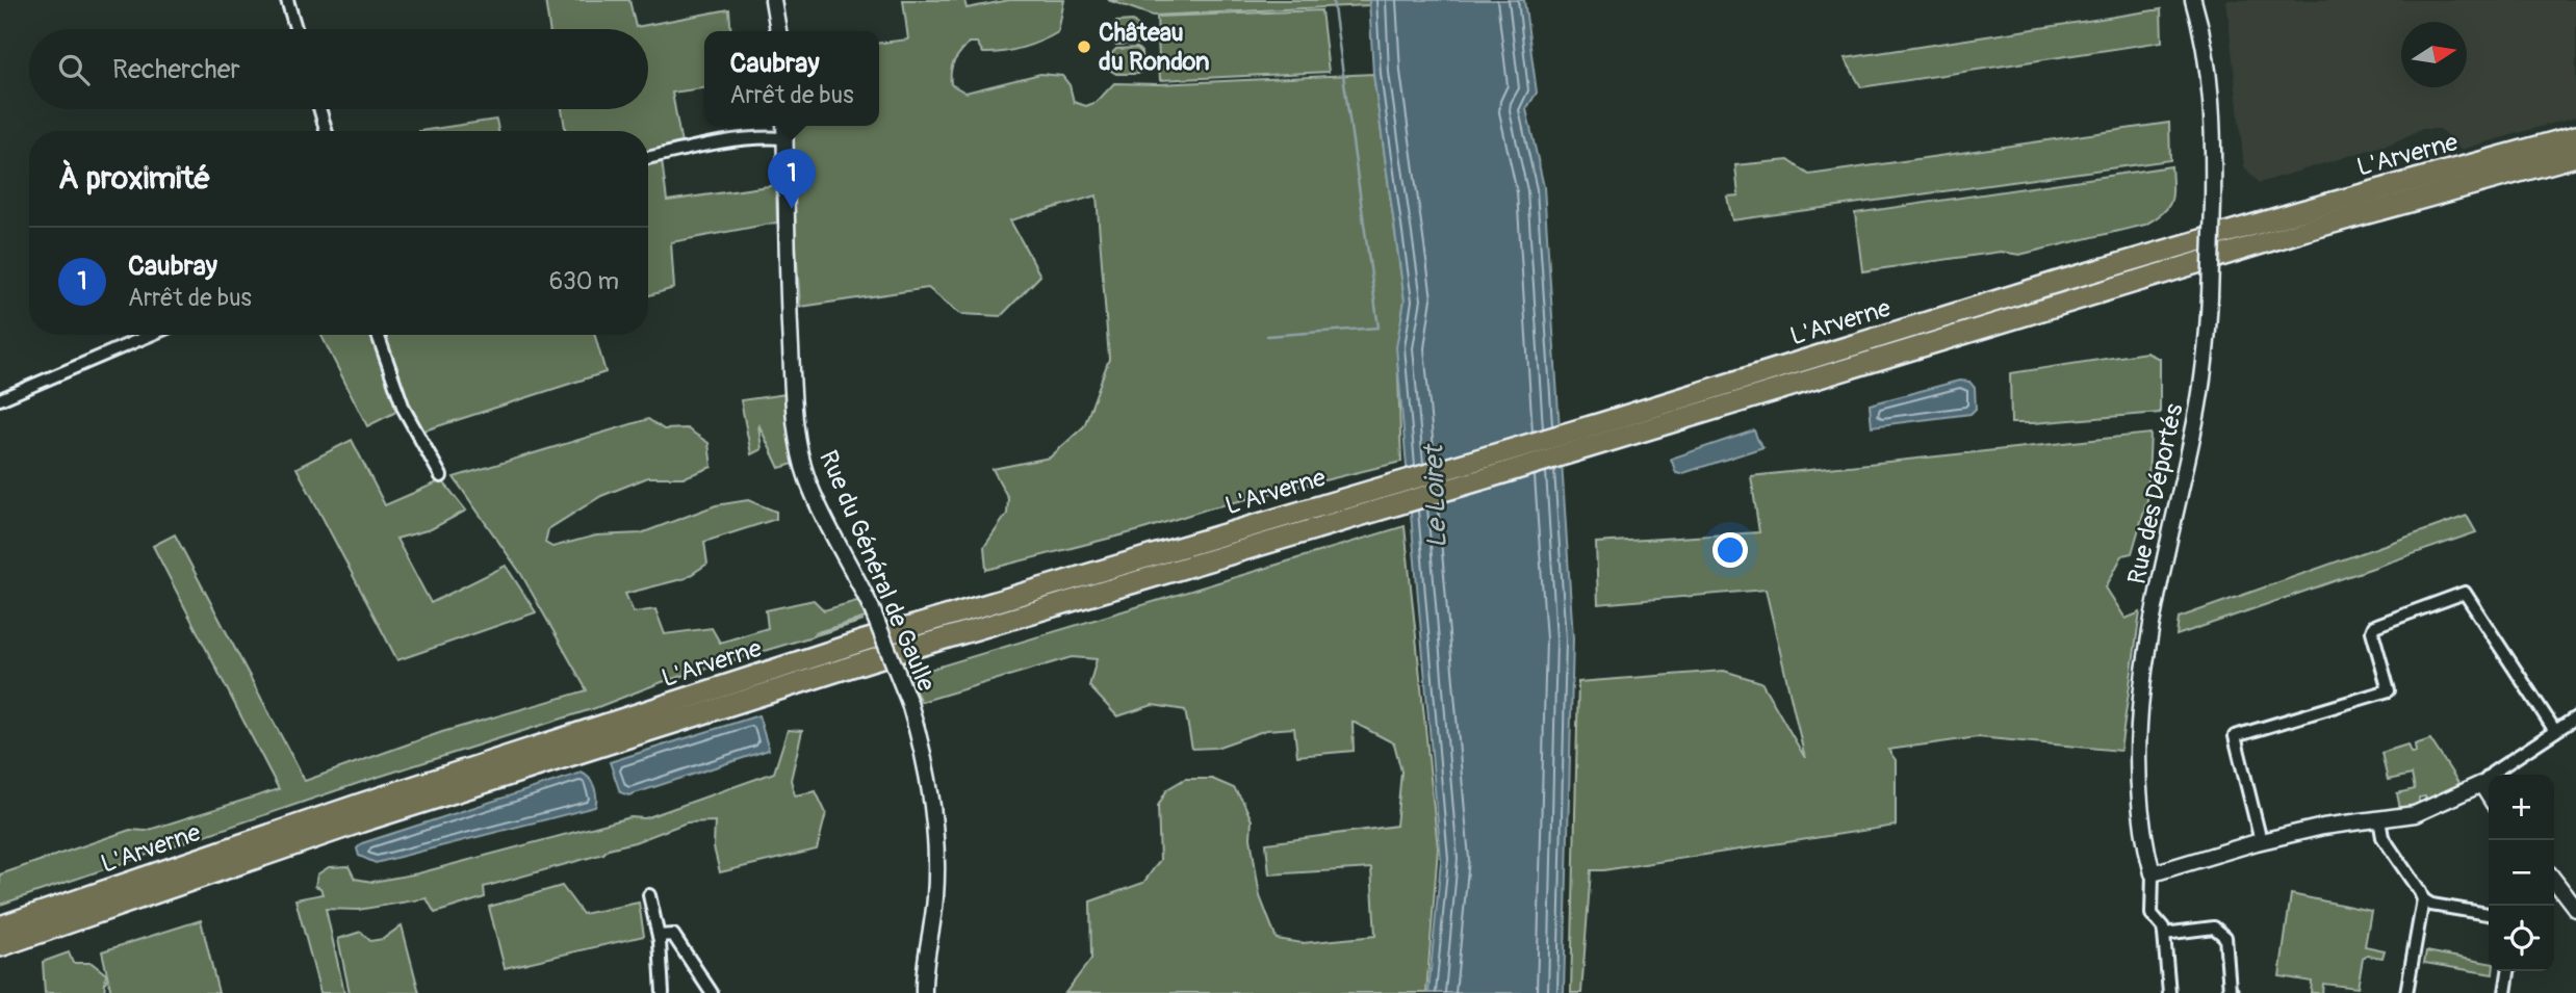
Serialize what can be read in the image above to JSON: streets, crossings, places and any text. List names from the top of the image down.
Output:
{
  "streets": {
    "highway": ["L'Arverne"],
    "street": ["Rue des Déportés", "Rue du Général de Gaulle"]
  },
  "water": ["Le Loiret"],
  "places": ["Château du Rondon"],
  "north": "right",
  "page": {
    "search": "Rechercher",
    "popup": ["Caubray", "Arrêt de bus"],
    "heading": "À proximité",
    "pins": "1",
    "list": [
      {
        "mark": "1",
        "name": "Caubray",
        "note": "Arrêt de bus",
        "value": "630 m"
      }
    ],
    "map_buttons": ["+", "−"]
  }
}
